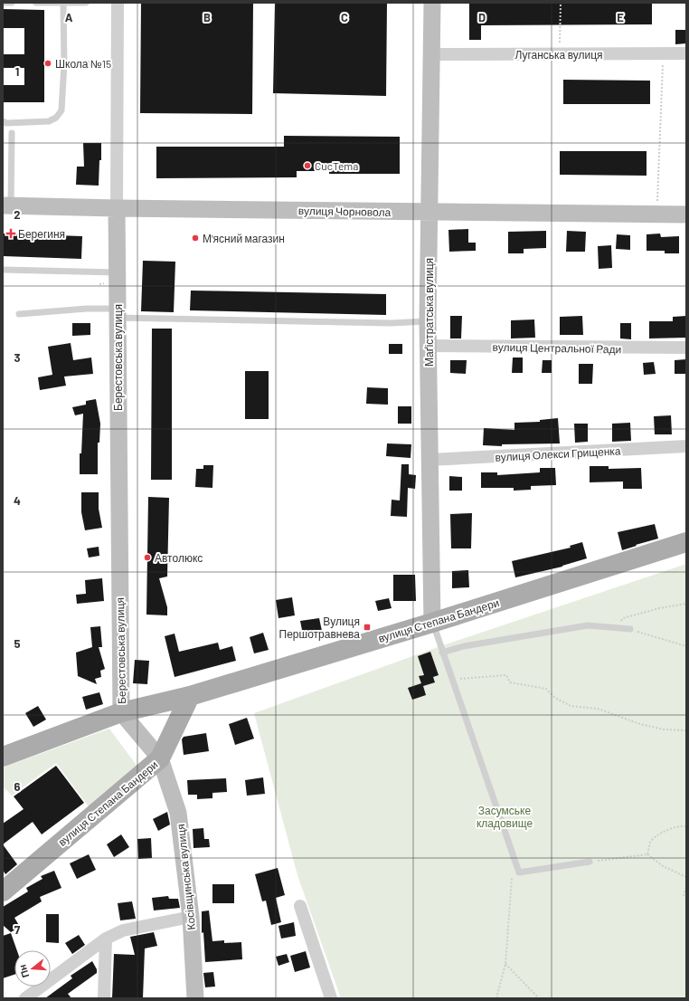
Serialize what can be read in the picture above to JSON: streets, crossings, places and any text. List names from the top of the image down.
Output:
{
  "streets": {
    "main road": ["вулиця Степана Бандери"],
    "street": [
      "Луганська вулиця",
      "вулиця Чорновола",
      "Маґістратська вулиця",
      "вулиця Центральної Ради",
      "Берестовська вулиця",
      "вулиця Олекси Грищенка",
      "Косівщинська вулиця"
    ]
  },
  "crossings": [
    ["Луганська вулиця", "Маґістратська вулиця"],
    ["вулиця Чорновола", "Маґістратська вулиця"],
    ["вулиця Чорновола", "Берестовська вулиця"],
    ["Маґістратська вулиця", "вулиця Центральної Ради"],
    ["Маґістратська вулиця", "вулиця Олекси Грищенка"],
    ["Маґістратська вулиця", "вулиця Степана Бандери"],
    ["Берестовська вулиця", "вулиця Степана Бандери"],
    ["вулиця Степана Бандери", "Косівщинська вулиця"]
  ],
  "parks": ["Засумське кладовище"],
  "places": {
    "other": [
      "Школа №15",
      "CucTema",
      "М'ясний магазин",
      "Автолюкс"
    ],
    "health": ["Берегиня"],
    "transit": ["Вулиця Першотравнева"]
  },
  "north": "left",
  "grid": {
    "columns": [
      "A",
      "B",
      "C",
      "D",
      "E"
    ],
    "rows": [
      "1",
      "2",
      "3",
      "4",
      "5",
      "6",
      "7"
    ]
  }
}
